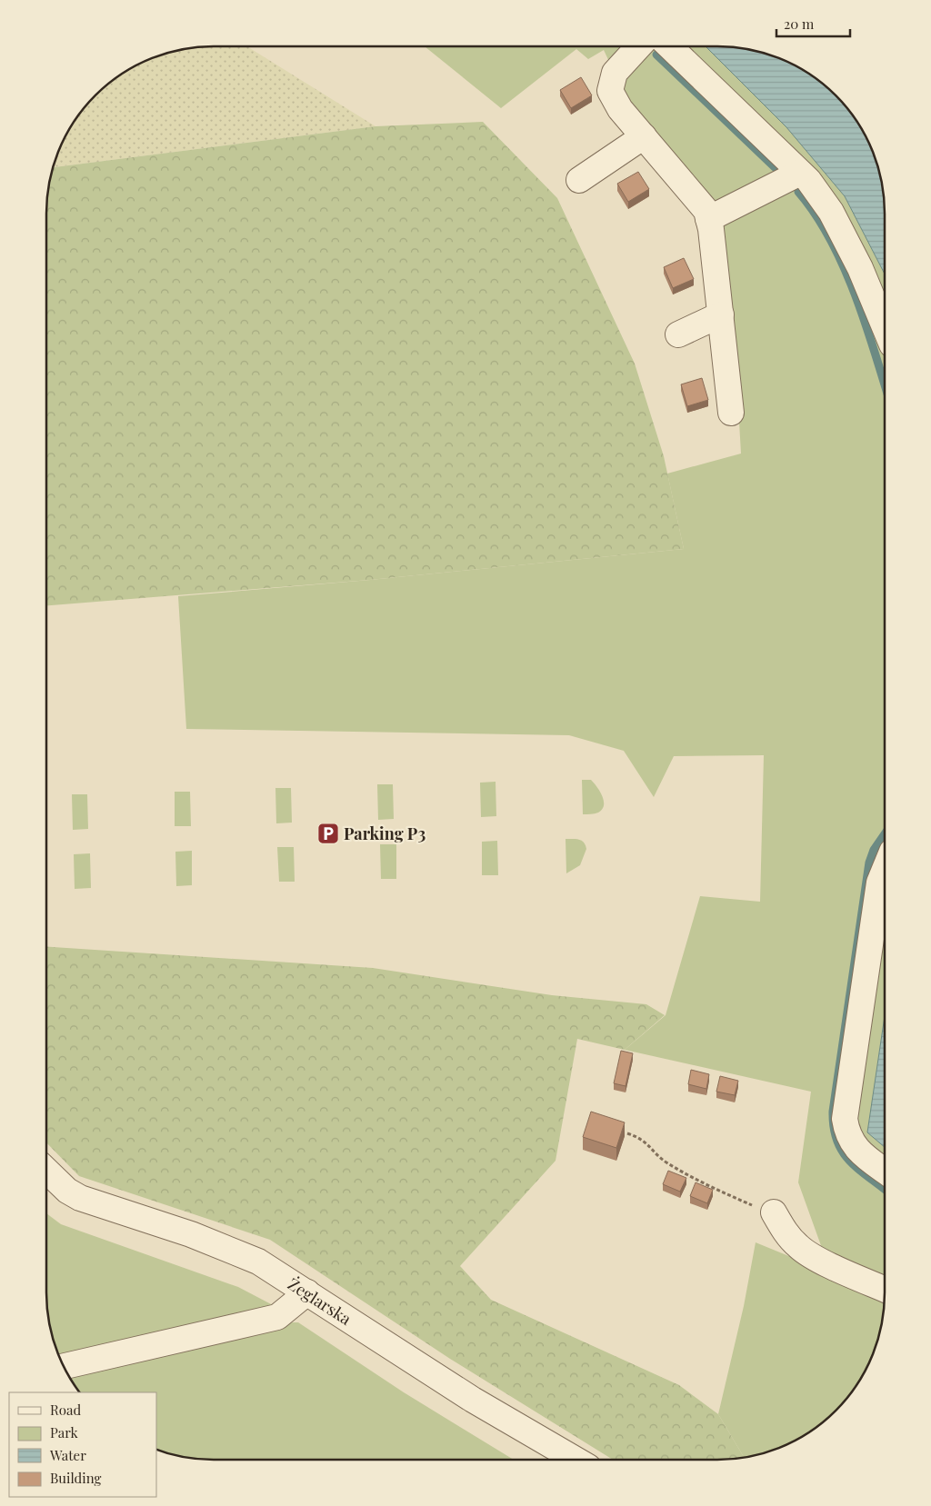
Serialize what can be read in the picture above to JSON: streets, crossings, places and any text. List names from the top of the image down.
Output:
{
  "streets": {
    "street": ["Żeglarska"]
  },
  "places": {
    "parking": ["Parking P3"]
  },
  "legend": [
    "Road",
    "Park",
    "Water",
    "Building"
  ],
  "scale_bar": "20 m"
}
